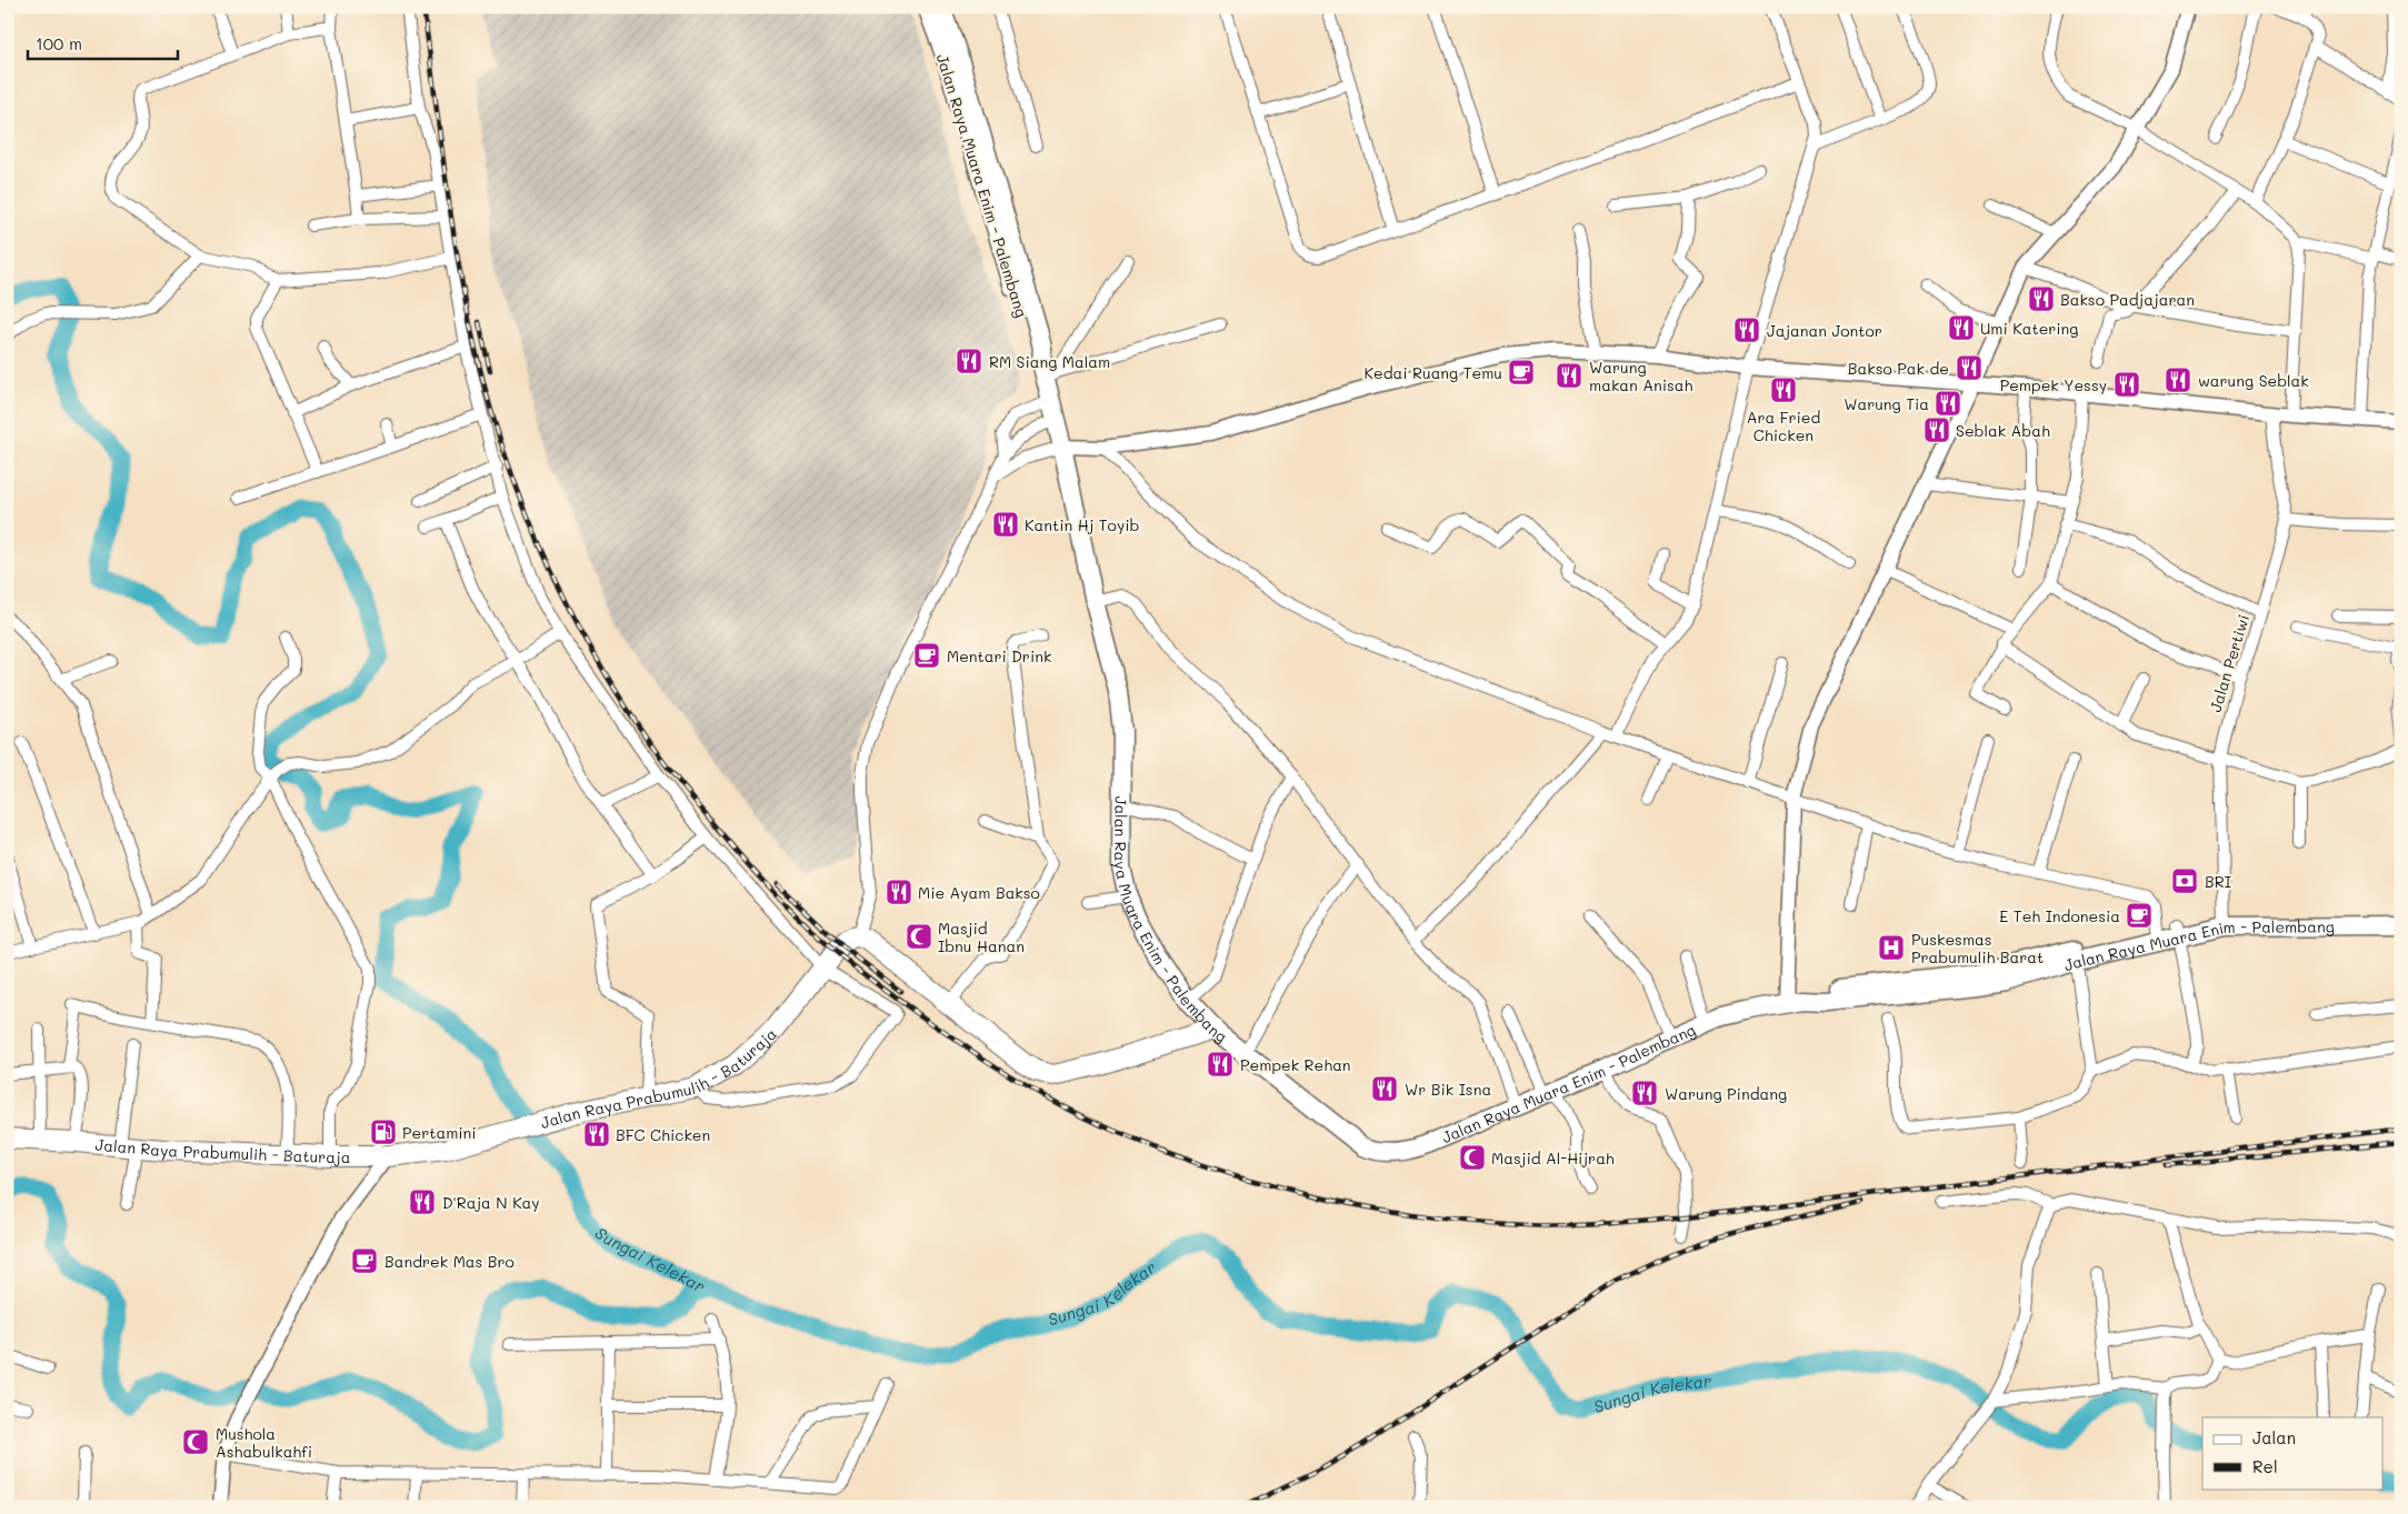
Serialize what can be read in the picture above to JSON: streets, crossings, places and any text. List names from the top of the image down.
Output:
{
  "streets": {
    "highway": ["Jalan Raya Prabumulih - Baturaja"],
    "main road": ["Jalan Raya Muara Enim - Palembang"],
    "street": ["Jalan Pertiwi"]
  },
  "crossings": [
    ["Jalan Raya Muara Enim - Palembang", "Jalan Pertiwi"]
  ],
  "water": ["Sungai Kelekar"],
  "places": {
    "restaurant": [
      "Bakso Padjajaran",
      "Umi Katering",
      "Jajanan Jontor",
      "RM Siang Malam",
      "Bakso Pak de",
      "Warung makan Anisah",
      "warung Seblak",
      "Pempek Yessy",
      "Ara Fried Chicken",
      "Warung Tia",
      "Seblak Abah",
      "Kantin Hj Toyib",
      "Mie Ayam Bakso",
      "Pempek Rehan",
      "Wr Bik Isna",
      "Warung Pindang",
      "BFC Chicken",
      "D'Raja N Kay"
    ],
    "cafe": [
      "Kedai Ruang Temu",
      "Mentari Drink",
      "E Teh Indonesia",
      "Bandrek Mas Bro"
    ],
    "bank": ["BRI"],
    "mosque": ["Masjid Ibnu Hanan", "Masjid Al-Hijrah", "Mushola Ashabulkahfi"],
    "hospital": ["Puskesmas Prabumulih Barat"],
    "fuel station": ["Pertamini"]
  },
  "legend": ["Jalan", "Rel"],
  "scale_bar": "100 m"
}
